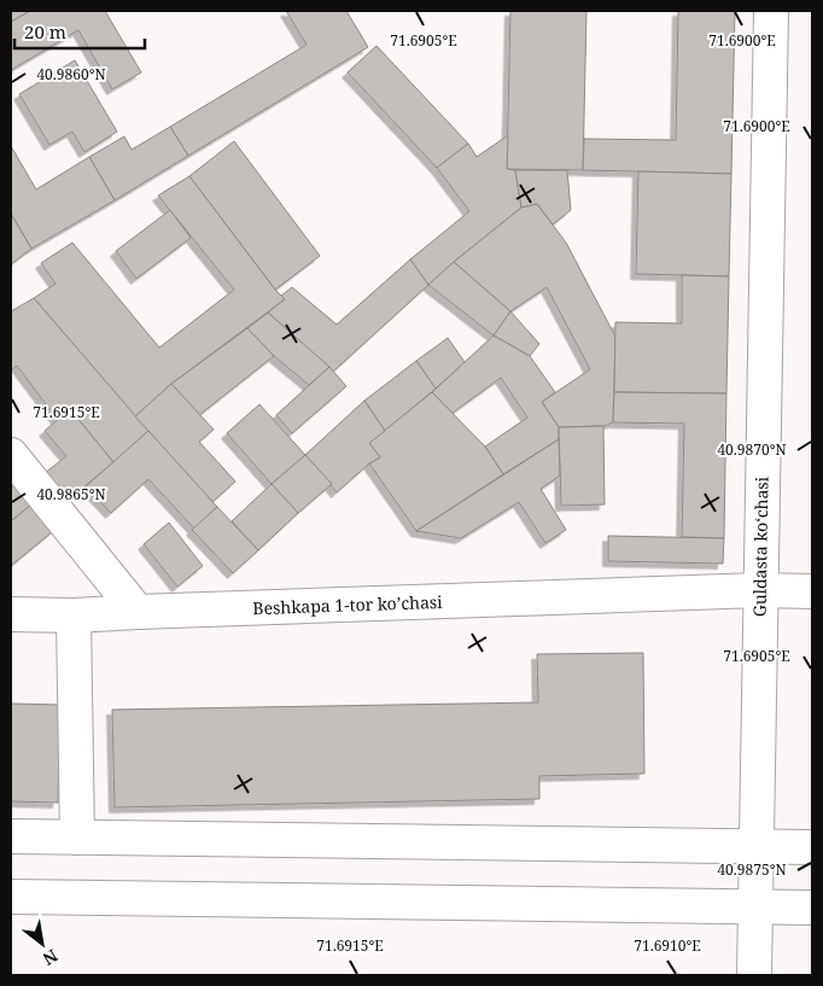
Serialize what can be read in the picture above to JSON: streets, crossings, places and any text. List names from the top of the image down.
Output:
{
  "streets": {
    "street": ["Guldasta koʻchasi", "Beshkapa 1-tor koʼchasi"]
  },
  "crossings": [
    ["Guldasta koʻchasi", "Beshkapa 1-tor koʼchasi"]
  ],
  "scale_bar": "20 m",
  "north": "bottom right",
  "coordinates": [
    "71.6905°E",
    "71.6900°E",
    "40.9860°N",
    "71.6915°E",
    "40.9870°N",
    "40.9865°N",
    "40.9875°N",
    "71.6910°E"
  ]
}
